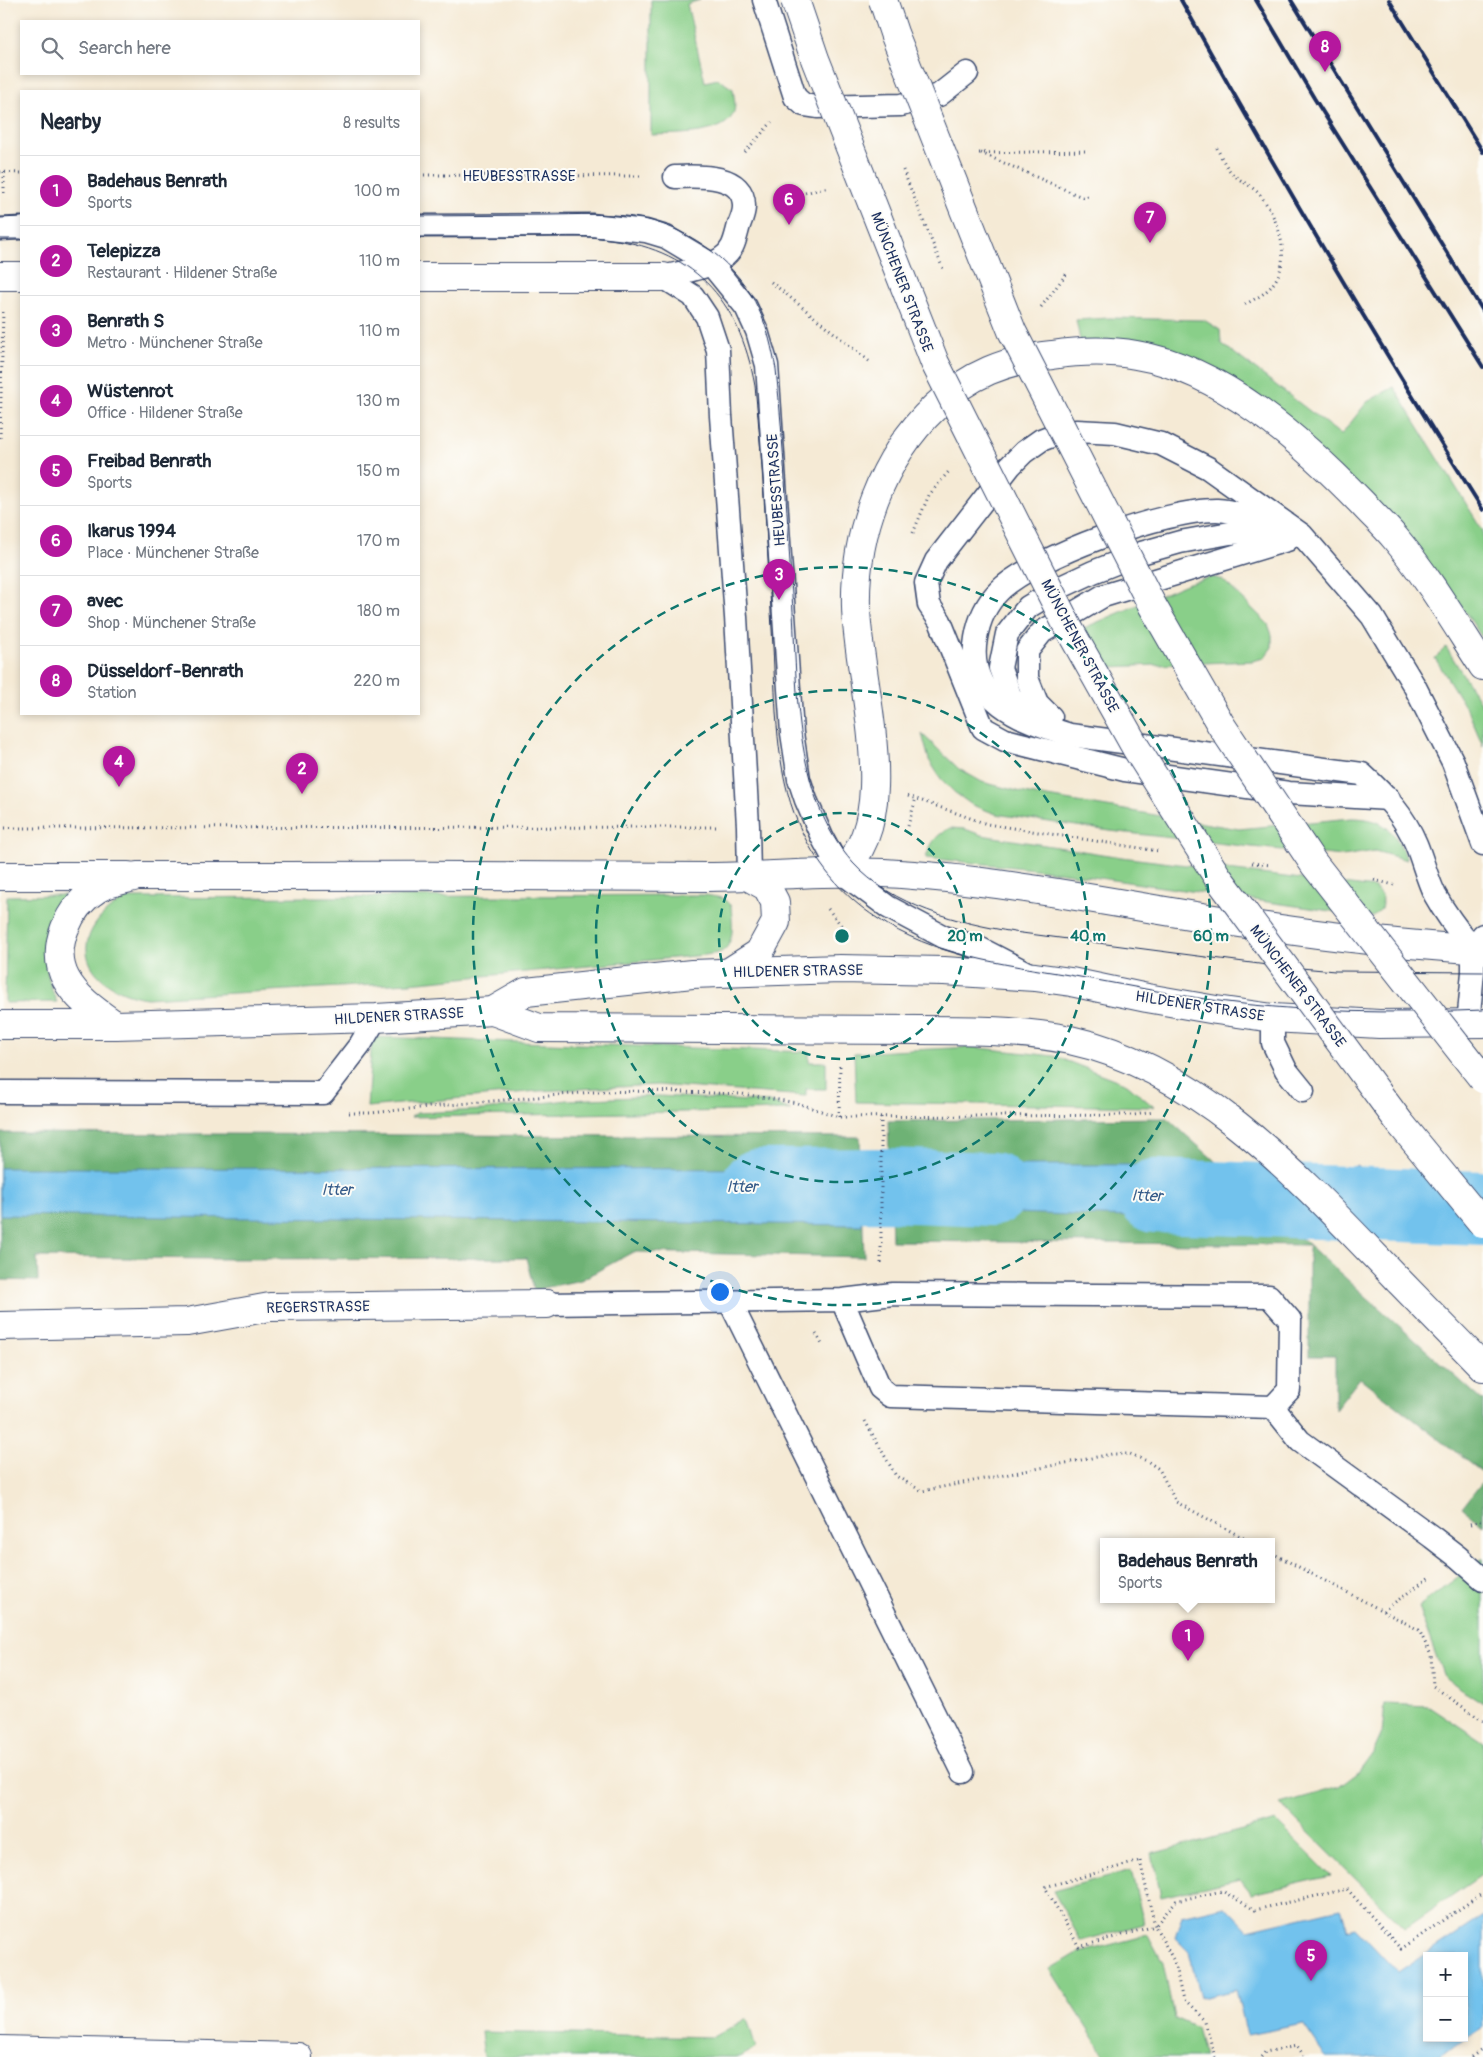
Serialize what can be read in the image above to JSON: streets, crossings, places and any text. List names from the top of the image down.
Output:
{
  "streets": {
    "main road": ["MÜNCHENER STRASSE", "HILDENER STRASSE", "REGERSTRASSE"],
    "lane": ["HEUBESSTRASSE"]
  },
  "water": ["Itter"],
  "page": {
    "search": "Search here",
    "pins": [
      "8",
      "6",
      "7",
      "3",
      "4",
      "2",
      "1",
      "5"
    ],
    "heading": ["Nearby", "8 results"],
    "list": [
      {
        "mark": "1",
        "name": "Badehaus Benrath",
        "note": "Sports",
        "value": "100 m"
      },
      {
        "mark": "2",
        "name": "Telepizza",
        "note": "Restaurant · Hildener Straße",
        "value": "110 m"
      },
      {
        "mark": "3",
        "name": "Benrath S",
        "note": "Metro · Münchener Straße",
        "value": "110 m"
      },
      {
        "mark": "4",
        "name": "Wüstenrot",
        "note": "Office · Hildener Straße",
        "value": "130 m"
      },
      {
        "mark": "5",
        "name": "Freibad Benrath",
        "note": "Sports",
        "value": "150 m"
      },
      {
        "mark": "6",
        "name": "Ikarus 1994",
        "note": "Place · Münchener Straße",
        "value": "170 m"
      },
      {
        "mark": "7",
        "name": "avec",
        "note": "Shop · Münchener Straße",
        "value": "180 m"
      },
      {
        "mark": "8",
        "name": "Düsseldorf-Benrath",
        "note": "Station",
        "value": "220 m"
      }
    ],
    "popup": ["Badehaus Benrath", "Sports"],
    "map_buttons": ["+", "−"]
  },
  "rings": ["20 m", "40 m", "60 m"]
}
